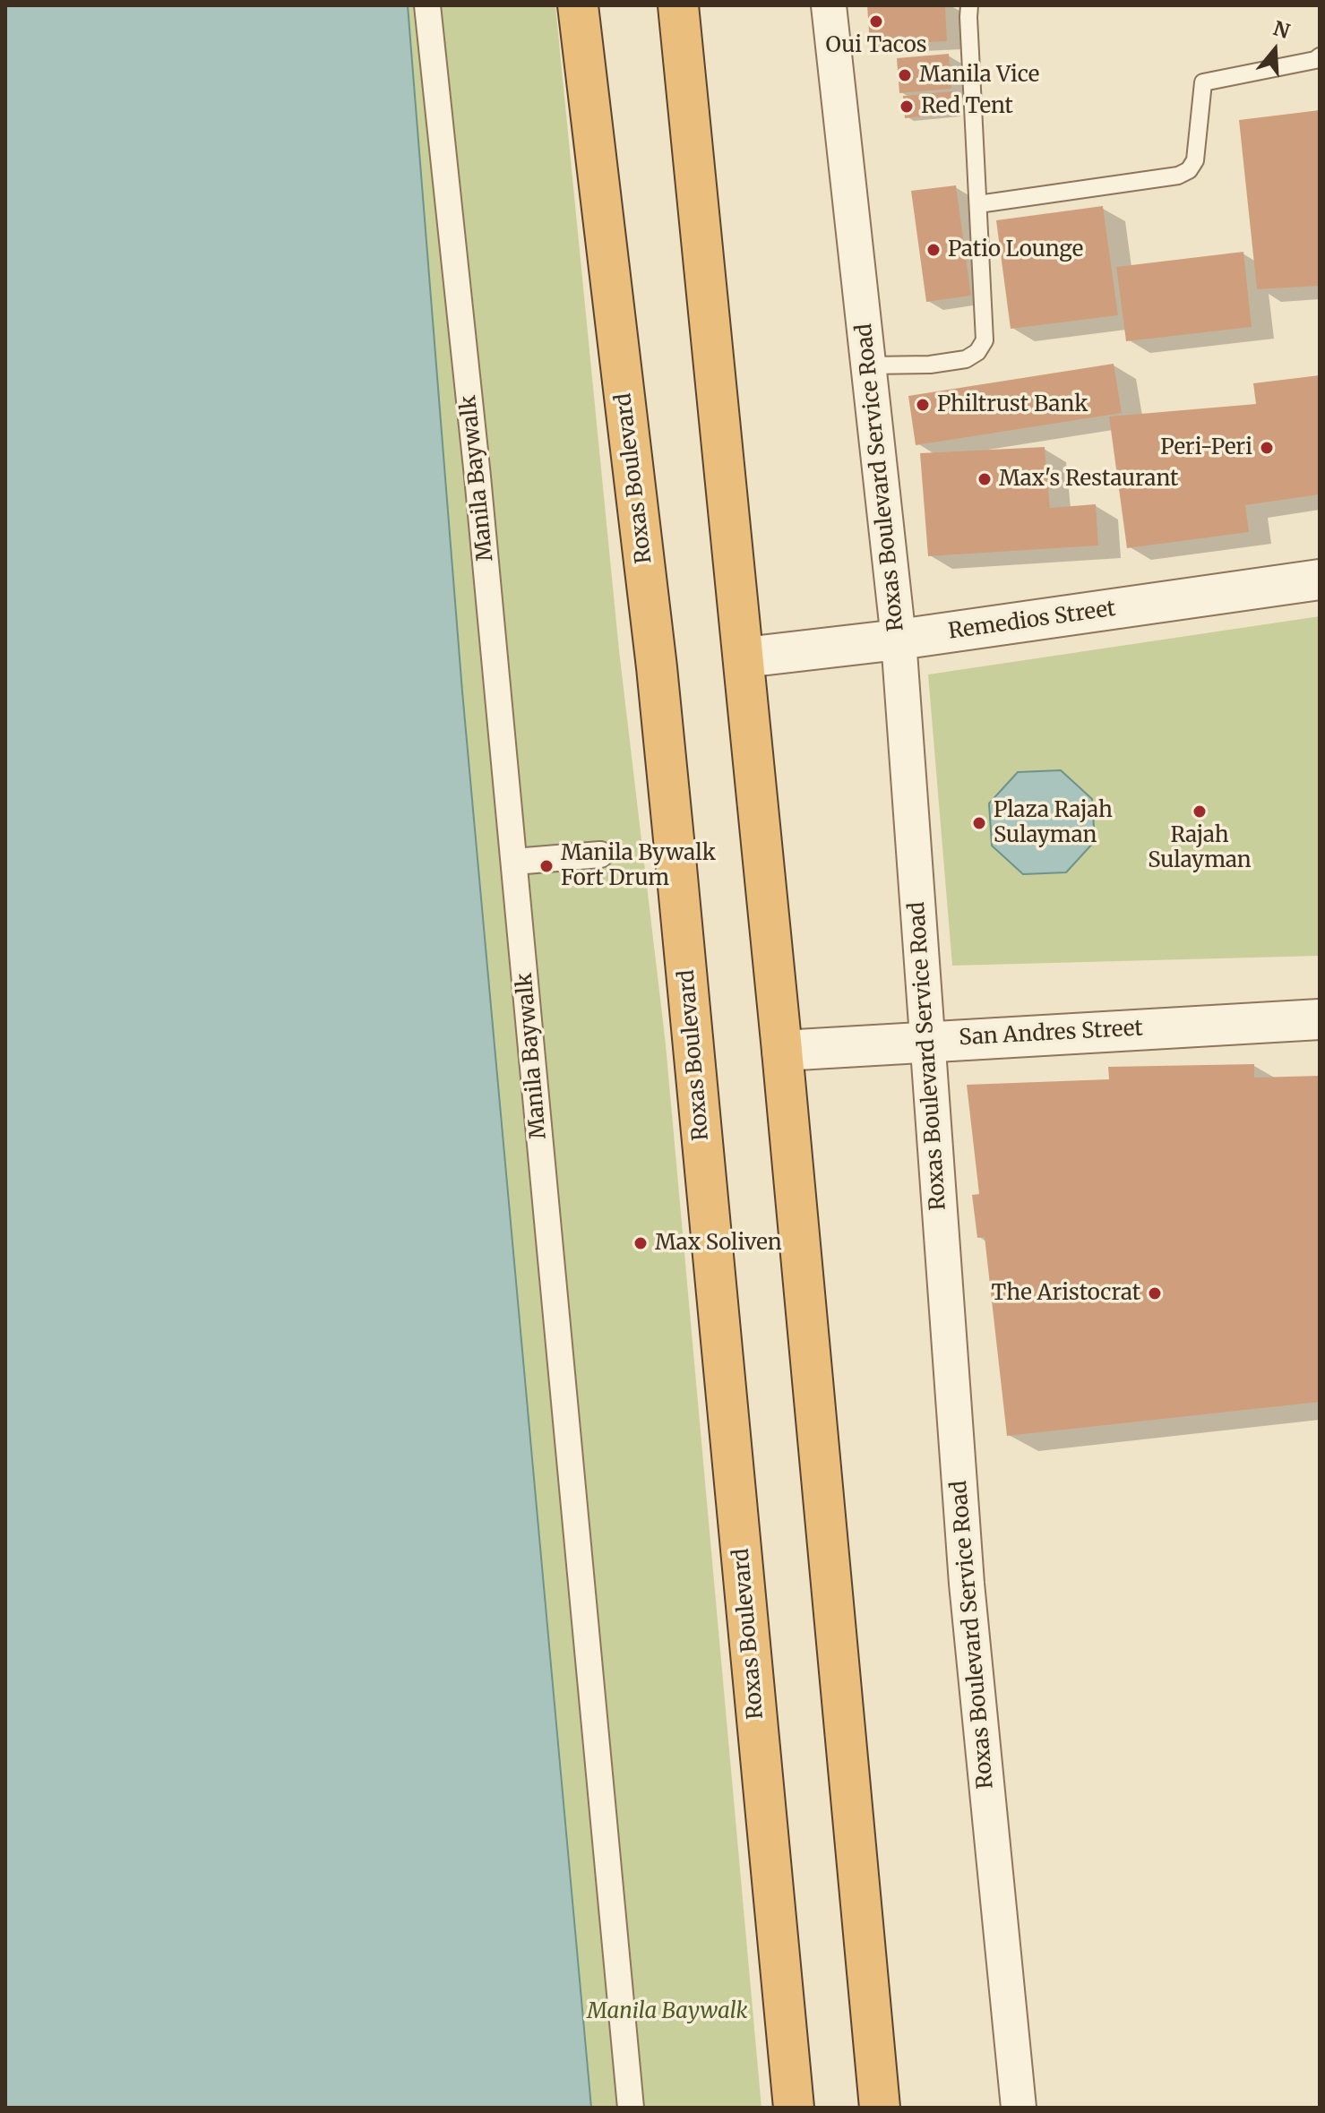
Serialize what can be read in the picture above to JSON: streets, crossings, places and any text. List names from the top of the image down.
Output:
{
  "streets": {
    "highway": ["Roxas Boulevard"],
    "street": [
      "Roxas Boulevard Service Road",
      "Manila Baywalk",
      "Remedios Street",
      "San Andres Street"
    ]
  },
  "crossings": [
    ["Roxas Boulevard Service Road", "Remedios Street"],
    ["Roxas Boulevard Service Road", "San Andres Street"]
  ],
  "parks": ["Manila Baywalk"],
  "places": [
    "Oui Tacos",
    "Manila Vice",
    "Red Tent",
    "Patio Lounge",
    "Philtrust Bank",
    "Peri-Peri",
    "Max's Restaurant",
    "Rajah Sulayman",
    "Plaza Rajah Sulayman",
    "Manila Bywalk Fort Drum",
    "Max Soliven",
    "The Aristocrat"
  ],
  "north": "top"
}
